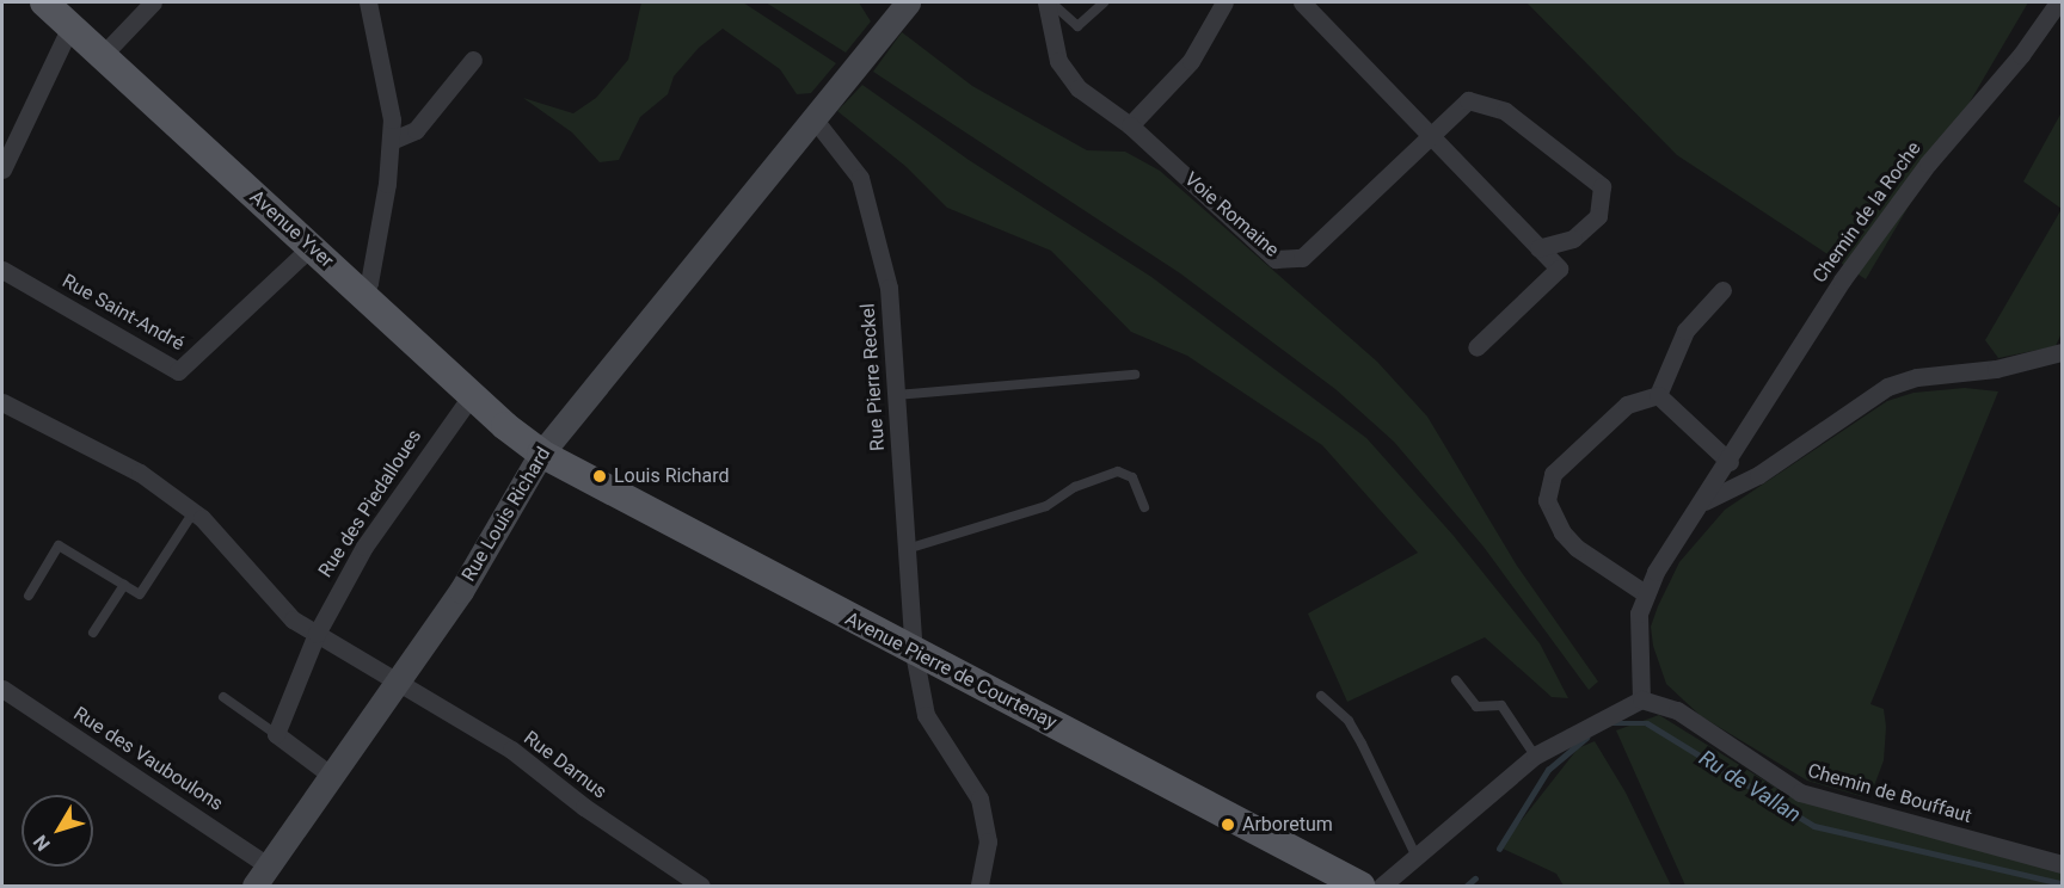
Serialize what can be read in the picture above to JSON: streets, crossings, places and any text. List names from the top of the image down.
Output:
{
  "streets": {
    "main road": ["Avenue Yver", "Rue Louis Richard", "Avenue Pierre de Courtenay"],
    "street": [
      "Chemin de la Roche",
      "Voie Romaine",
      "Rue Saint-André",
      "Rue Pierre Reckel",
      "Rue des Piedalloues",
      "Rue des Vauboulons",
      "Rue Darnus",
      "Chemin de Bouffaut"
    ]
  },
  "crossings": [
    ["Chemin de la Roche", "Chemin de Bouffaut"],
    ["Avenue Yver", "Rue Saint-André"],
    ["Avenue Yver", "Rue des Piedalloues"],
    ["Avenue Yver", "Rue Louis Richard"],
    ["Avenue Yver", "Avenue Pierre de Courtenay"],
    ["Rue Pierre Reckel", "Rue Louis Richard"],
    ["Rue Pierre Reckel", "Avenue Pierre de Courtenay"],
    ["Rue des Piedalloues", "Rue Darnus"],
    ["Rue Louis Richard", "Avenue Pierre de Courtenay"],
    ["Rue Louis Richard", "Rue des Vauboulons"],
    ["Rue Louis Richard", "Rue Darnus"]
  ],
  "water": ["Ru de Vallan"],
  "places": ["Louis Richard", "Arboretum"],
  "north": "bottom left"
}
